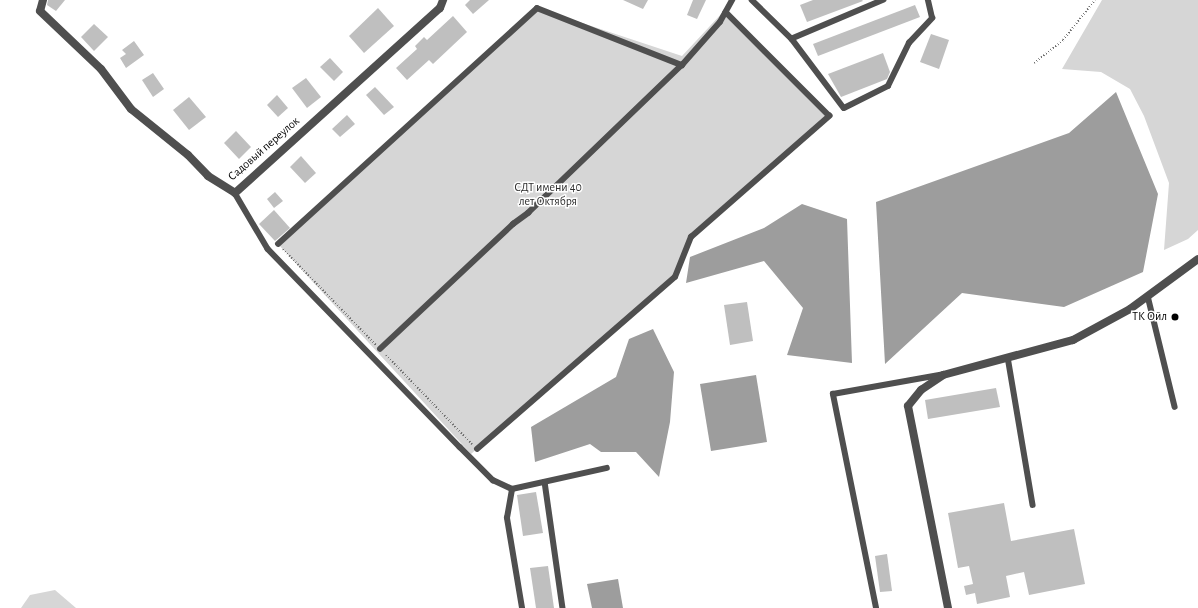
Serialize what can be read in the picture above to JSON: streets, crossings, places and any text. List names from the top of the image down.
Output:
{
  "streets": {
    "street": ["Садовый переулок"]
  },
  "parks": ["СДТ имени 40 лет Октября"],
  "places": ["ТК Ойл"]
}
